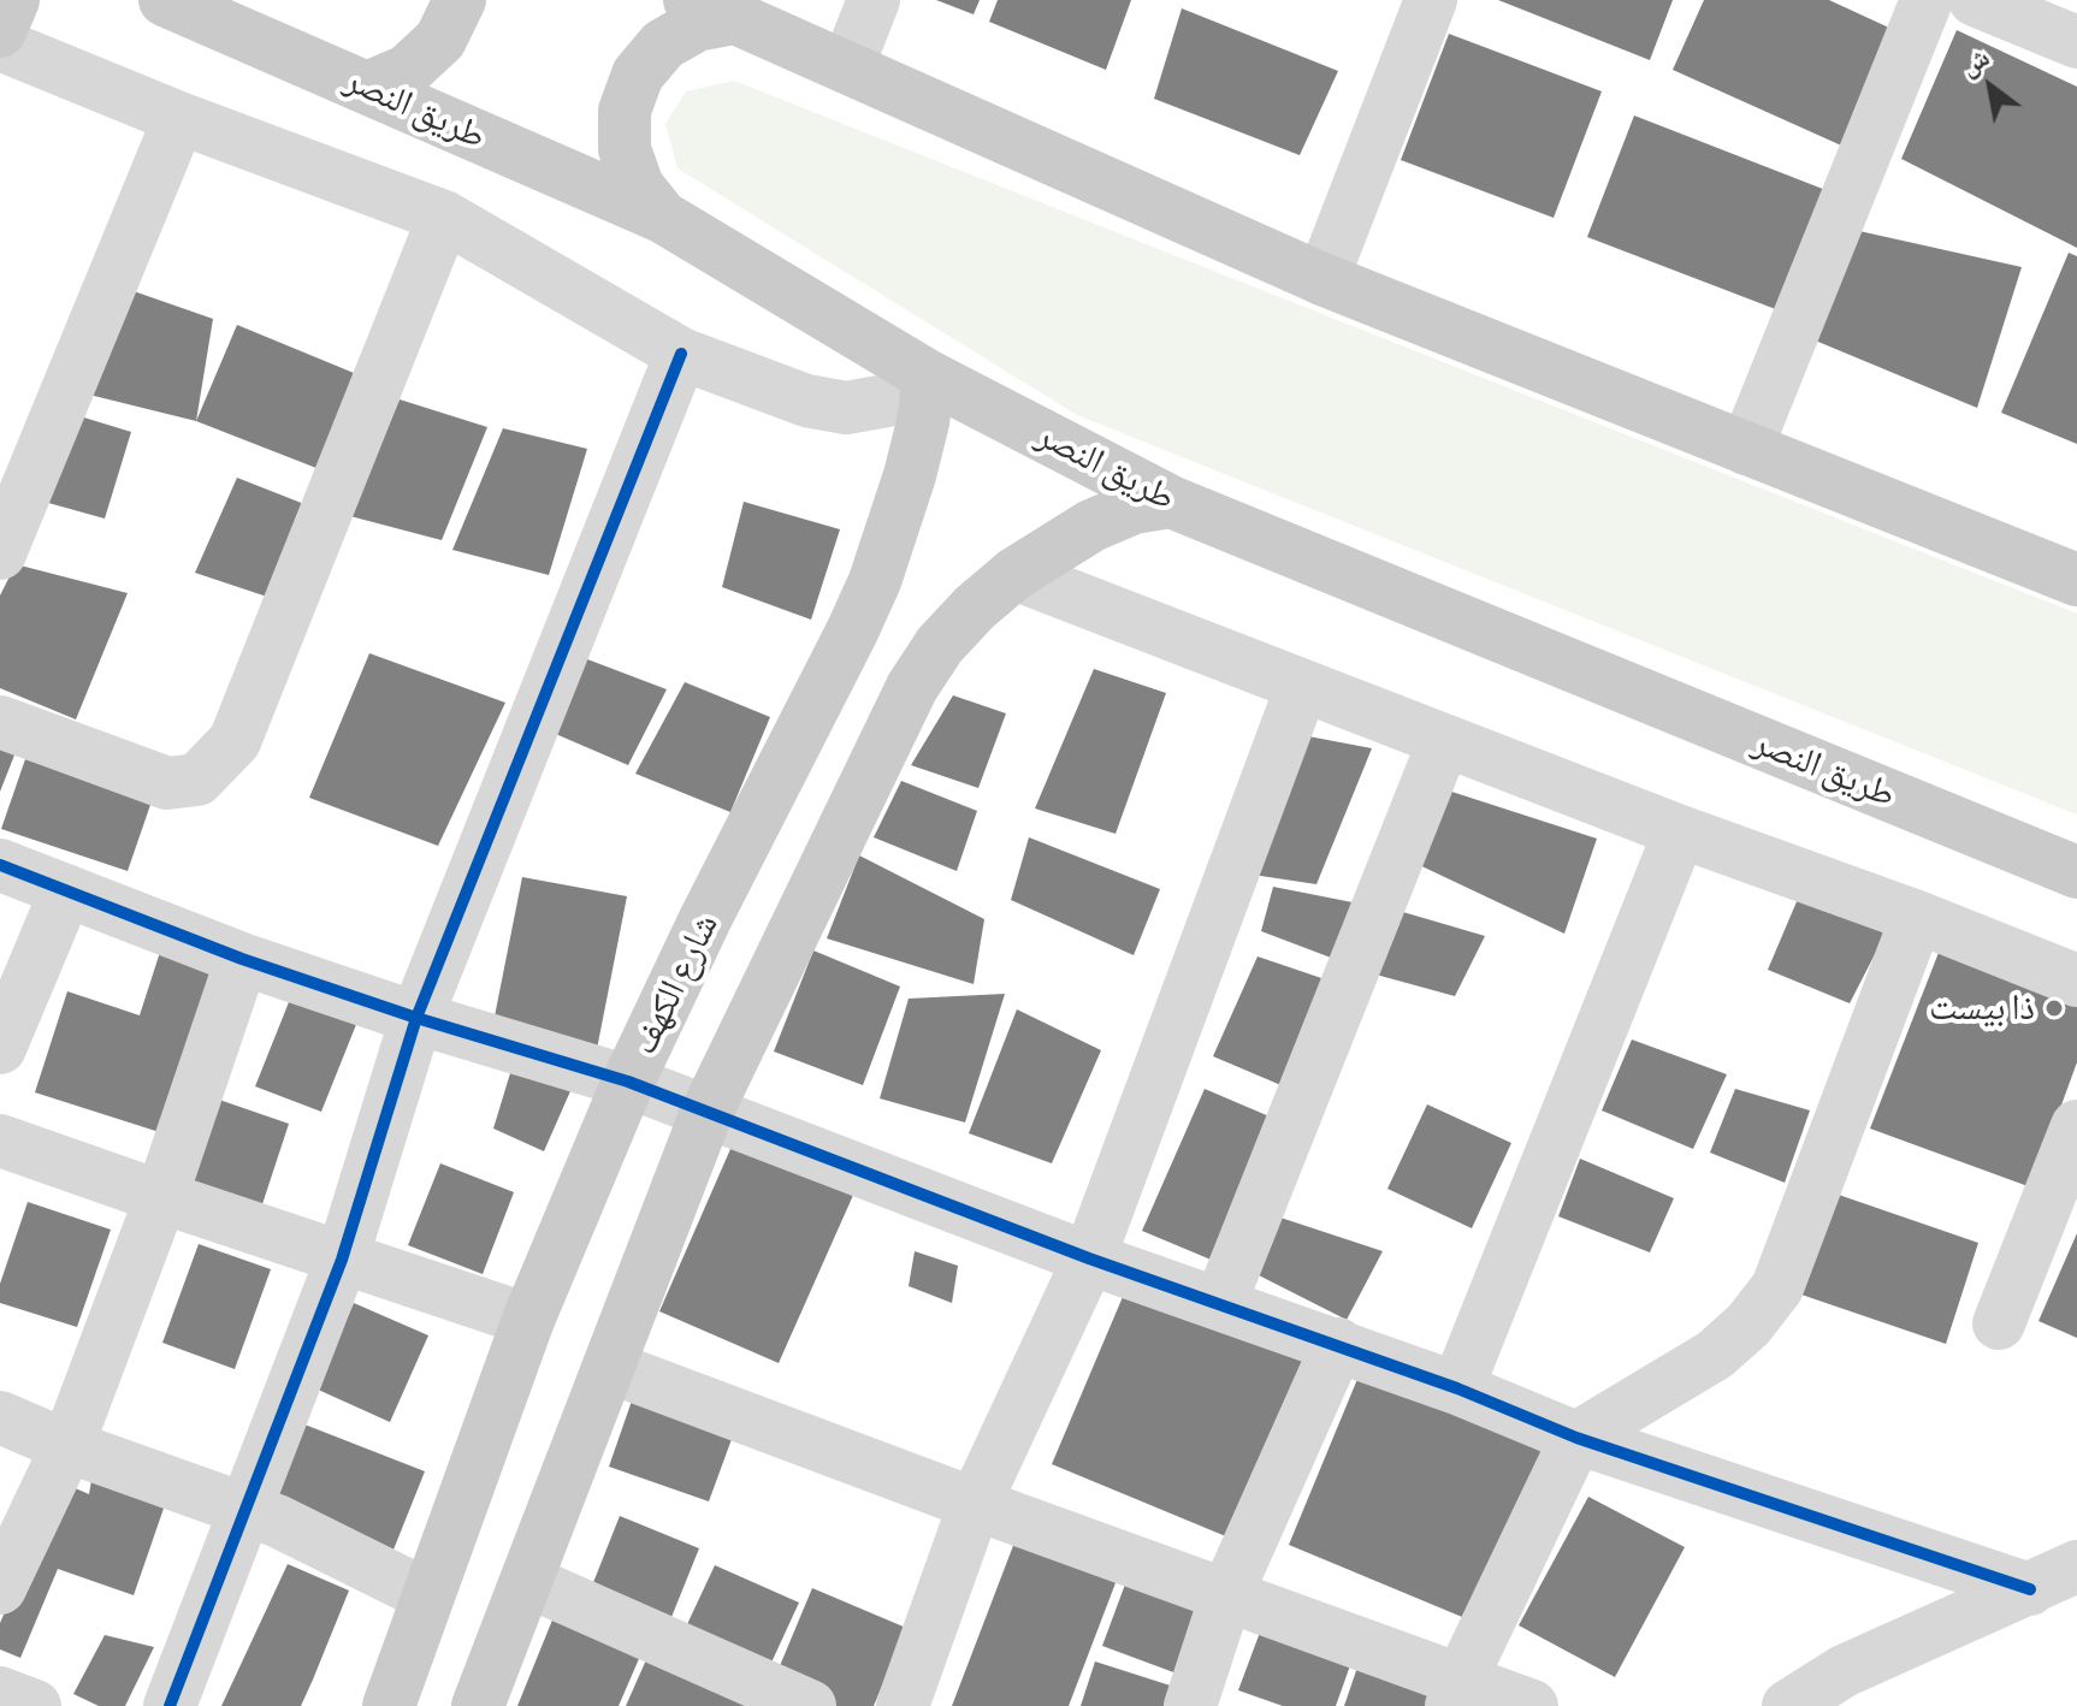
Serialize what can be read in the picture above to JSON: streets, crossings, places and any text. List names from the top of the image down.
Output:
{
  "streets": {
    "main road": ["طريق النصر", "شارع الكهف"]
  },
  "crossings": [
    ["طريق النصر", "شارع الكهف"]
  ],
  "places": ["ذا بيست"],
  "north": "top left"
}
